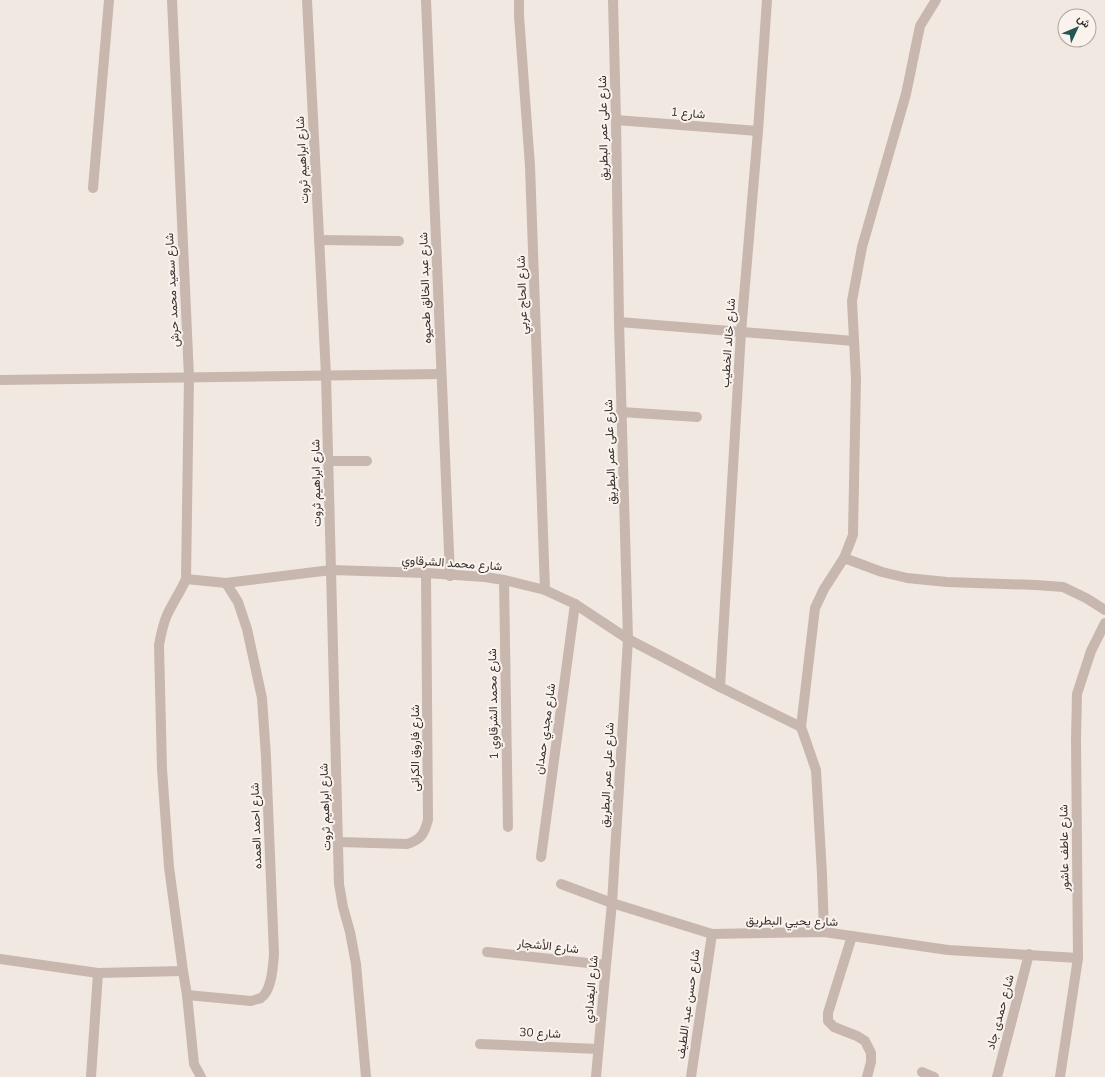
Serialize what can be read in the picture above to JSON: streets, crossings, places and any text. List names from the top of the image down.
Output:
{
  "streets": {
    "street": [
      "شارع 1",
      "شارع على عمر البطريق",
      "شارع ابراهيم ثروت",
      "شارع عبد الخالق طحيوه",
      "شارع سعيد محمد حرش",
      "شارع الحاج عربي",
      "شارع خالد الخطيب",
      "شارع محمد الشرقاوي",
      "شارع محمد الشرقاوي 1",
      "شارع مجدي حمدان",
      "شارع فاروق الكرانى",
      "شارع احمد العمده",
      "شارع عاطف عاشور",
      "شارع يحيي البطريق",
      "شارع الأشجار",
      "شارع البغدادي",
      "شارع حسن عبد اللطيف",
      "شارع حمدى جاد",
      "شارع 30"
    ]
  },
  "crossings": [
    ["شارع 1", "شارع على عمر البطريق"],
    ["شارع 1", "شارع خالد الخطيب"],
    ["شارع على عمر البطريق", "شارع محمد الشرقاوي"],
    ["شارع على عمر البطريق", "شارع يحيي البطريق"],
    ["شارع على عمر البطريق", "شارع البغدادي"],
    ["شارع ابراهيم ثروت", "شارع محمد الشرقاوي"],
    ["شارع ابراهيم ثروت", "شارع فاروق الكرانى"],
    ["شارع عبد الخالق طحيوه", "شارع محمد الشرقاوي"],
    ["شارع سعيد محمد حرش", "شارع محمد الشرقاوي"],
    ["شارع الحاج عربي", "شارع محمد الشرقاوي"],
    ["شارع خالد الخطيب", "شارع محمد الشرقاوي"],
    ["شارع محمد الشرقاوي", "شارع محمد الشرقاوي 1"],
    ["شارع محمد الشرقاوي", "شارع مجدي حمدان"],
    ["شارع محمد الشرقاوي", "شارع فاروق الكرانى"],
    ["شارع محمد الشرقاوي", "شارع احمد العمده"],
    ["شارع عاطف عاشور", "شارع يحيي البطريق"],
    ["شارع يحيي البطريق", "شارع البغدادي"],
    ["شارع يحيي البطريق", "شارع حسن عبد اللطيف"],
    ["شارع يحيي البطريق", "شارع حمدى جاد"],
    ["شارع الأشجار", "شارع البغدادي"],
    ["شارع البغدادي", "شارع 30"]
  ],
  "north": "top right"
}
